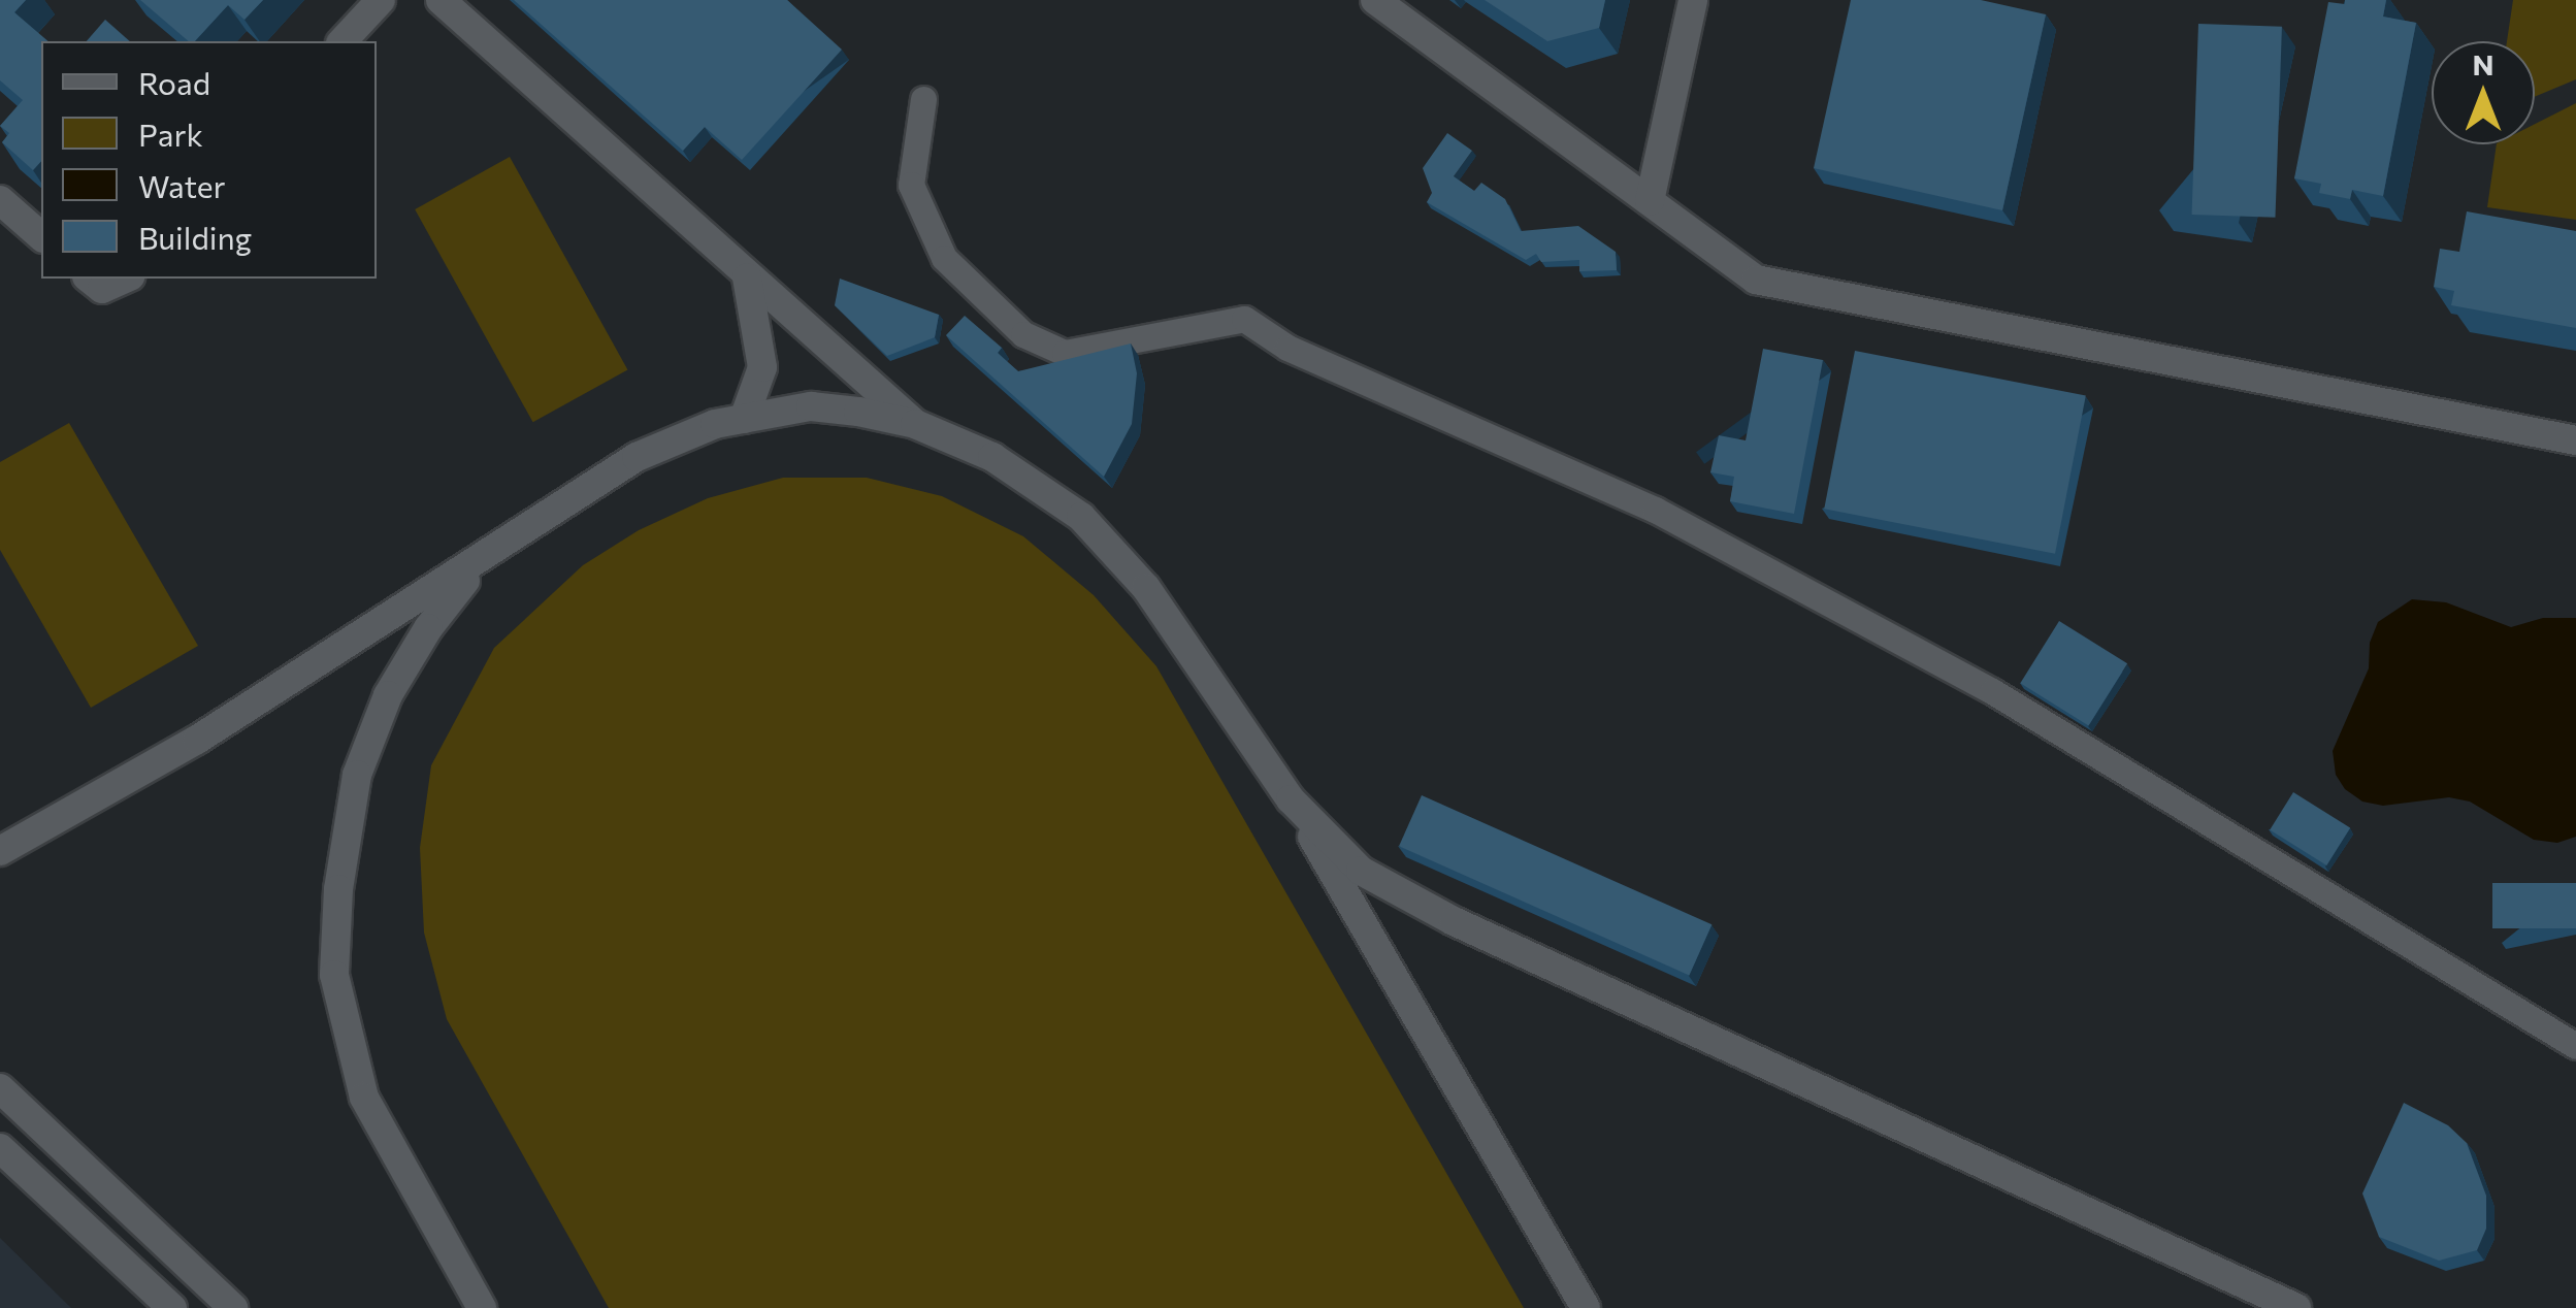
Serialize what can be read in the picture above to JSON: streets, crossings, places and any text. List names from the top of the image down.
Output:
{
  "legend": [
    "Road",
    "Park",
    "Water",
    "Building"
  ],
  "north": "top"
}
